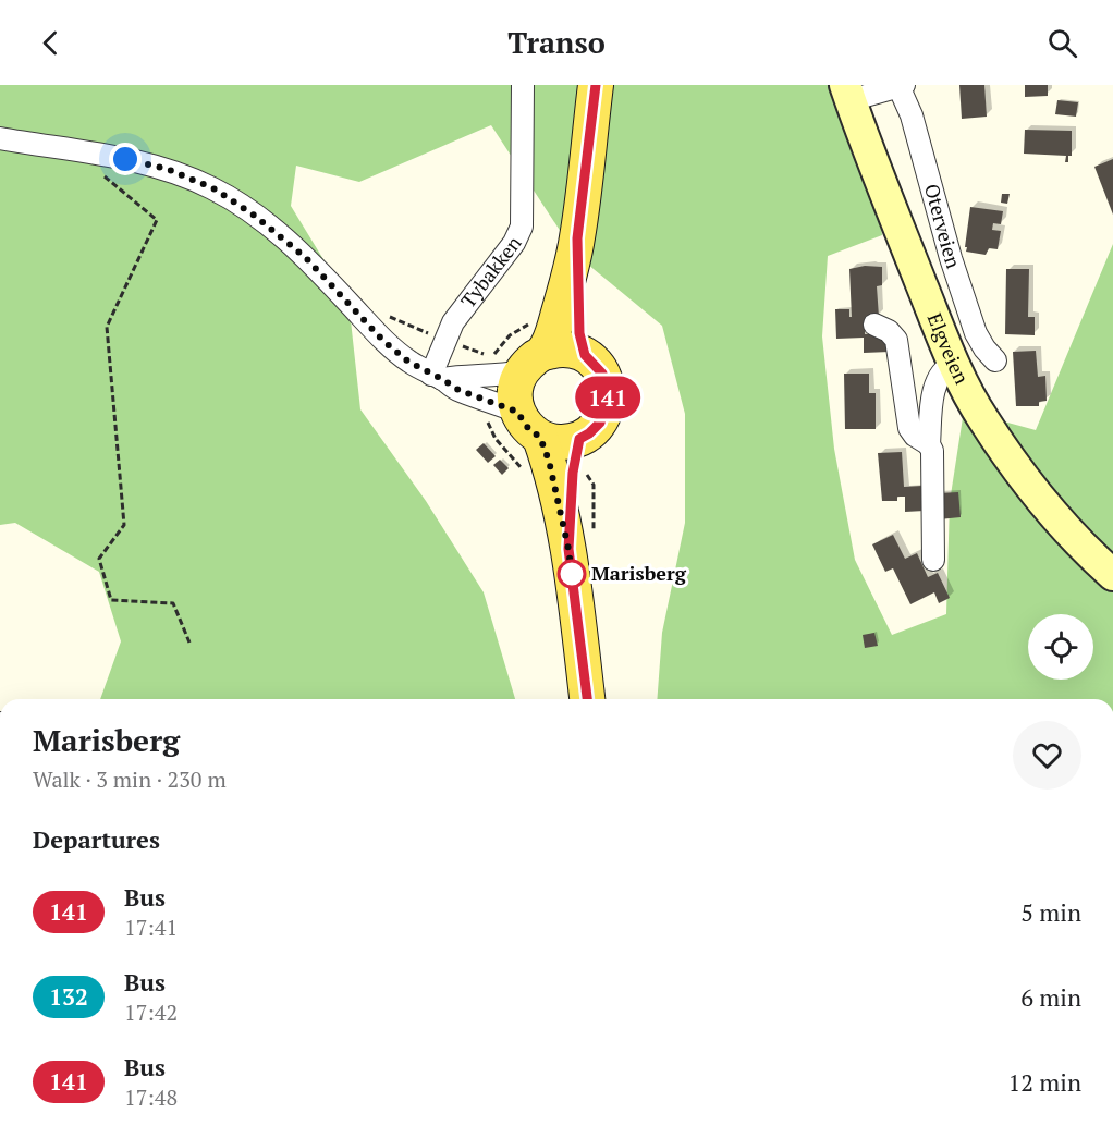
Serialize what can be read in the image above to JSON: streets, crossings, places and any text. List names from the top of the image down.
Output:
{
  "streets": {
    "main road": ["Elgveien"],
    "street": ["Oterveien", "Tybakken"]
  },
  "crossings": [
    ["Oterveien", "Elgveien"]
  ],
  "places": ["Marisberg"],
  "lines": ["bus line 141"],
  "page": {
    "header": "Transo",
    "on_map": "141",
    "heading": [
      ["Marisberg", "Walk · 3 min · 230 m"],
      "Departures"
    ],
    "list": [
      {
        "mark": "141",
        "name": "Bus",
        "note": "17:41",
        "value": "5 min"
      },
      {
        "mark": "132",
        "name": "Bus",
        "note": "17:42",
        "value": "6 min"
      },
      {
        "mark": "141",
        "name": "Bus",
        "note": "17:48",
        "value": "12 min"
      }
    ]
  }
}
